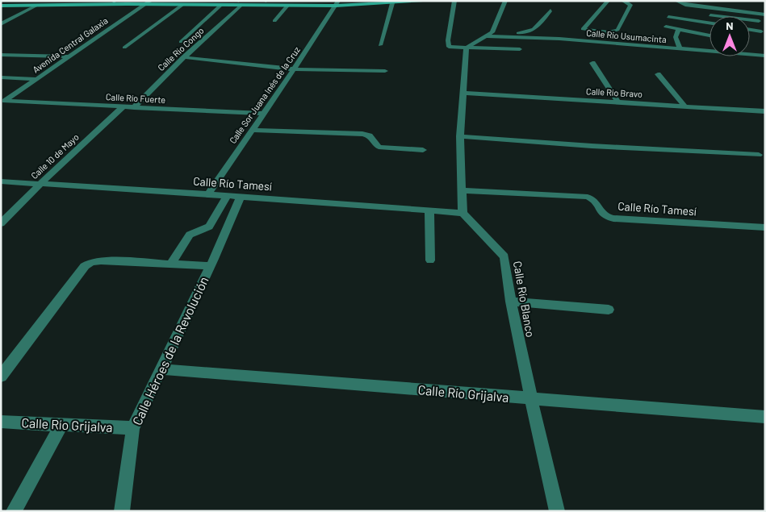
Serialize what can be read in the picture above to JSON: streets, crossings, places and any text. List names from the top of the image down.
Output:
{
  "streets": {
    "street": [
      "Calle Río Usumacinta",
      "Avenida Central Galaxia",
      "Calle Río Congo",
      "Calle Río Bravo",
      "Calle Sor Juana Inés de la Cruz",
      "Calle Río Fuerte",
      "Calle 10 de Mayo",
      "Calle Río Tamesí",
      "Calle Río Blanco",
      "Calle Héroes de la Revolución",
      "Calle Río Grijalva"
    ]
  },
  "crossings": [
    ["Avenida Central Galaxia", "Calle Río Fuerte"],
    ["Calle Río Congo", "Calle Río Fuerte"],
    ["Calle Sor Juana Inés de la Cruz", "Calle Río Fuerte"],
    ["Calle Sor Juana Inés de la Cruz", "Calle Río Tamesí"],
    ["Calle Río Fuerte", "Calle 10 de Mayo"],
    ["Calle 10 de Mayo", "Calle Río Tamesí"],
    ["Calle Río Tamesí", "Calle Río Blanco"],
    ["Calle Río Tamesí", "Calle Héroes de la Revolución"],
    ["Calle Río Blanco", "Calle Río Grijalva"],
    ["Calle Héroes de la Revolución", "Calle Río Grijalva"]
  ],
  "north": "top"
}
